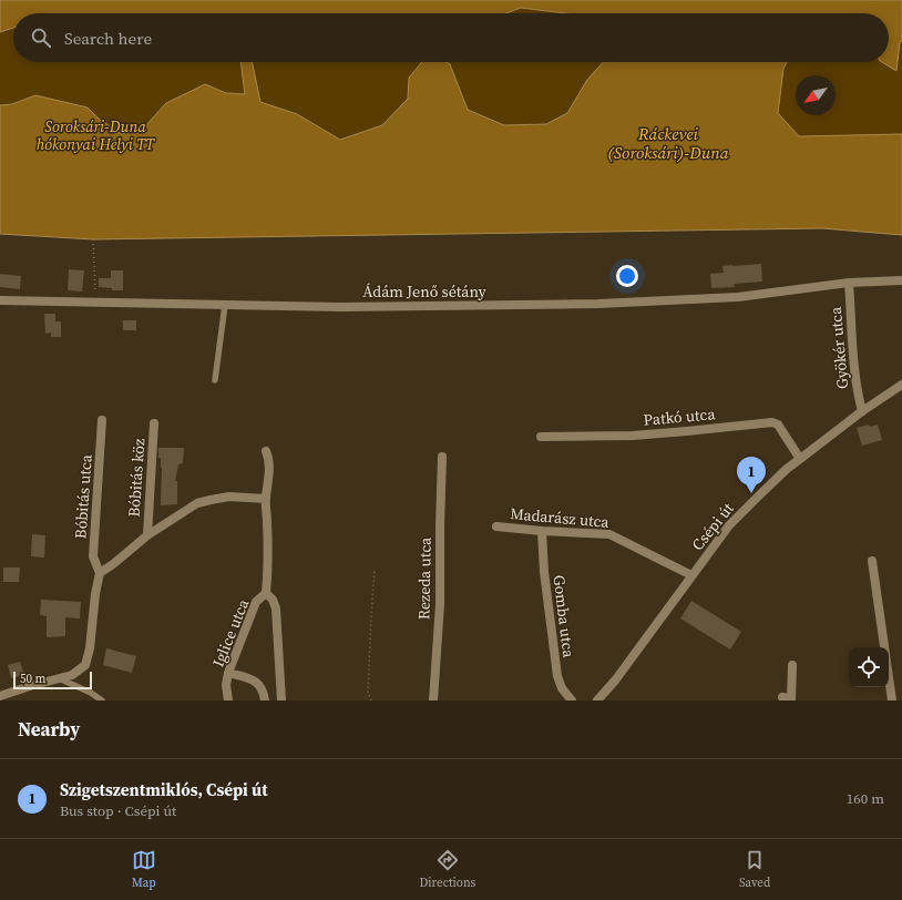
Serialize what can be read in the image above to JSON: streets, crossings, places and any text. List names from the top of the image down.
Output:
{
  "streets": {
    "street": [
      "Ádám Jenő sétány",
      "Gyökér utca",
      "Patkó utca",
      "Bóbitás köz",
      "Bóbitás utca",
      "Madarász utca",
      "Csépi út",
      "Rezeda utca",
      "Gomba utca",
      "Iglice utca"
    ]
  },
  "crossings": [
    ["Ádám Jenő sétány", "Gyökér utca"],
    ["Gyökér utca", "Csépi út"],
    ["Patkó utca", "Csépi út"],
    ["Bóbitás köz", "Bóbitás utca"],
    ["Bóbitás köz", "Iglice utca"],
    ["Madarász utca", "Csépi út"],
    ["Madarász utca", "Gomba utca"]
  ],
  "water": ["Ráckevei (Soroksári)-Duna"],
  "parks": ["Soroksári-Duna hókonyai Helyi TT"],
  "scale_bar": "50 m",
  "north": "bottom left",
  "page": {
    "search": "Search here",
    "pins": "1",
    "scale": "50 m",
    "heading": "Nearby",
    "list": [
      {
        "mark": "1",
        "name": "Szigetszentmiklós, Csépi út",
        "note": "Bus stop · Csépi út",
        "value": "160 m"
      }
    ],
    "nav": ["Map", "Directions", "Saved"]
  }
}
